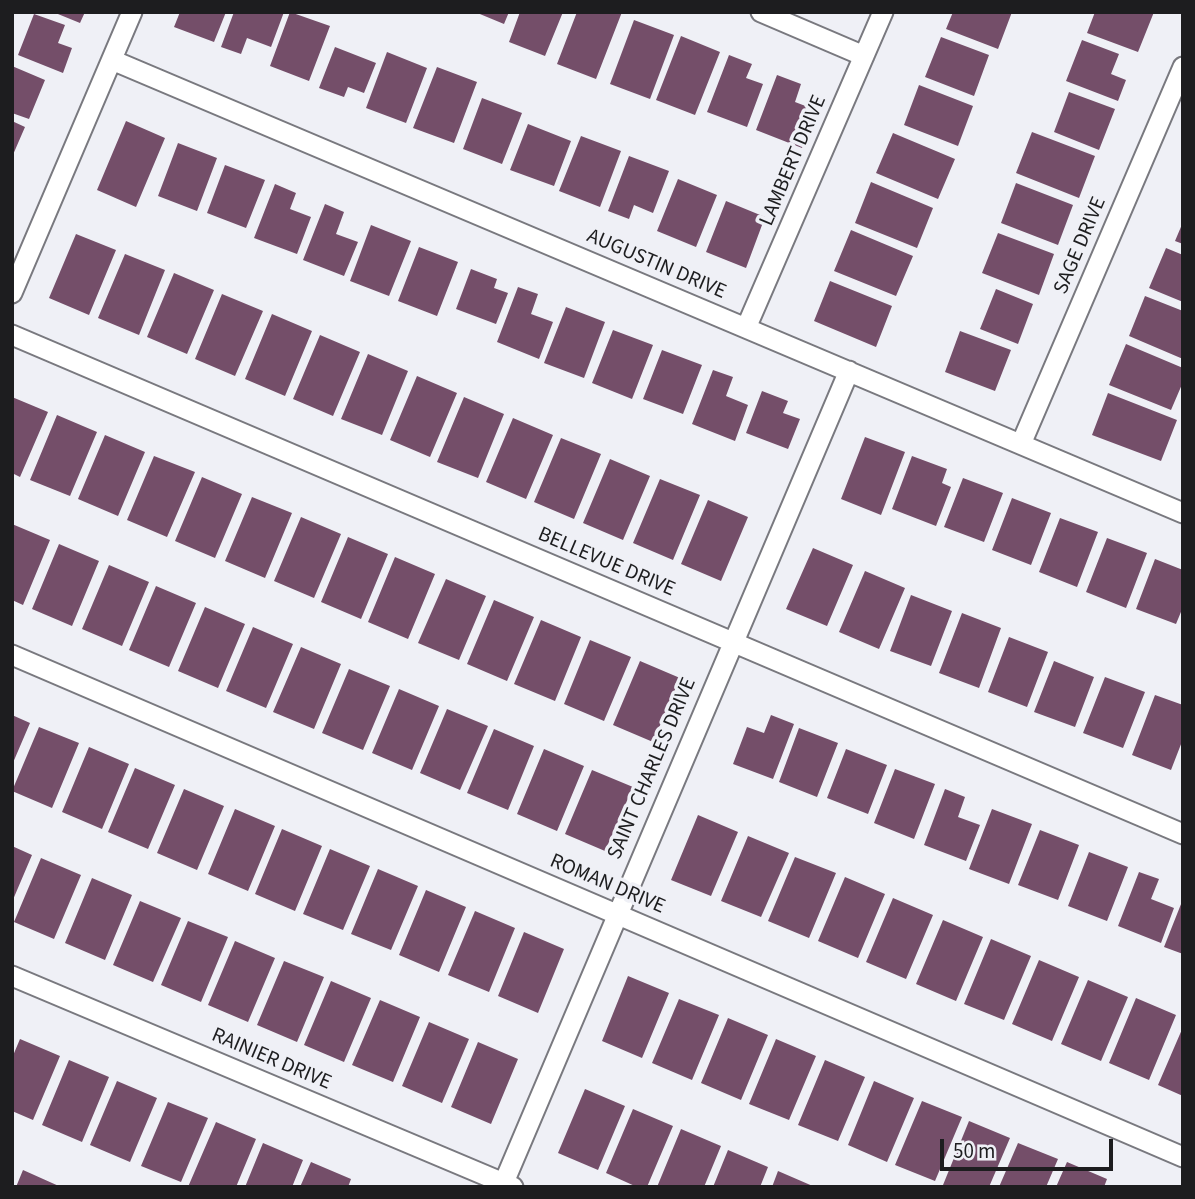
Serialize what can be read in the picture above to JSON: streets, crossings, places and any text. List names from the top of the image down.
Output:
{
  "streets": {
    "street": [
      "LAMBERT DRIVE",
      "SAGE DRIVE",
      "AUGUSTIN DRIVE",
      "BELLEVUE DRIVE",
      "SAINT CHARLES DRIVE",
      "ROMAN DRIVE",
      "RAINIER DRIVE"
    ]
  },
  "crossings": [
    ["LAMBERT DRIVE", "AUGUSTIN DRIVE"],
    ["SAGE DRIVE", "AUGUSTIN DRIVE"],
    ["AUGUSTIN DRIVE", "SAINT CHARLES DRIVE"],
    ["BELLEVUE DRIVE", "SAINT CHARLES DRIVE"],
    ["SAINT CHARLES DRIVE", "ROMAN DRIVE"],
    ["SAINT CHARLES DRIVE", "RAINIER DRIVE"]
  ],
  "scale_bar": "50 m"
}
